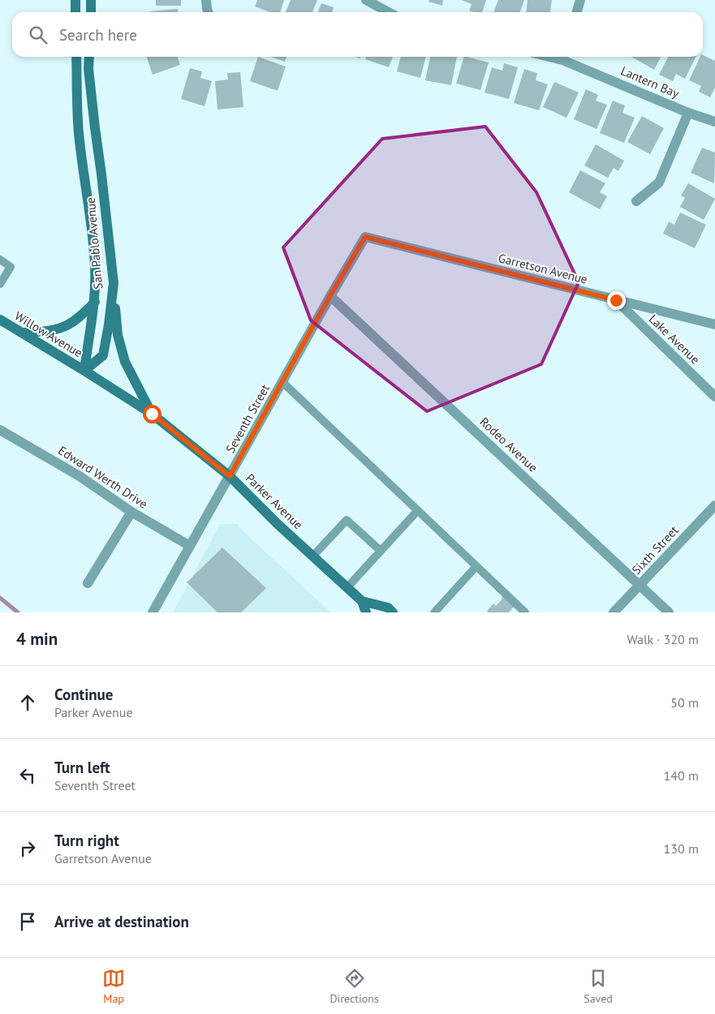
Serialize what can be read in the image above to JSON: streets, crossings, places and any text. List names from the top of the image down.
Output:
{
  "streets": {
    "main road": ["San Pablo Avenue", "Willow Avenue", "Parker Avenue"],
    "street": [
      "Lantern Bay",
      "Garretson Avenue",
      "Lake Avenue",
      "Seventh Street",
      "Rodeo Avenue",
      "Edward Werth Drive",
      "Sixth Street"
    ]
  },
  "crossings": [
    ["San Pablo Avenue", "Willow Avenue"],
    ["San Pablo Avenue", "Parker Avenue"],
    ["Garretson Avenue", "Lake Avenue"],
    ["Garretson Avenue", "Seventh Street"],
    ["Willow Avenue", "Parker Avenue"],
    ["Seventh Street", "Rodeo Avenue"],
    ["Seventh Street", "Edward Werth Drive"],
    ["Seventh Street", "Parker Avenue"],
    ["Rodeo Avenue", "Sixth Street"]
  ],
  "page": {
    "search": "Search here",
    "heading": ["4 min", "Walk · 320 m"],
    "list": [
      ["Continue", "Parker Avenue", "50 m"],
      ["Turn left", "Seventh Street", "140 m"],
      ["Turn right", "Garretson Avenue", "130 m"],
      "Arrive at destination"
    ],
    "nav": ["Map", "Directions", "Saved"]
  }
}
